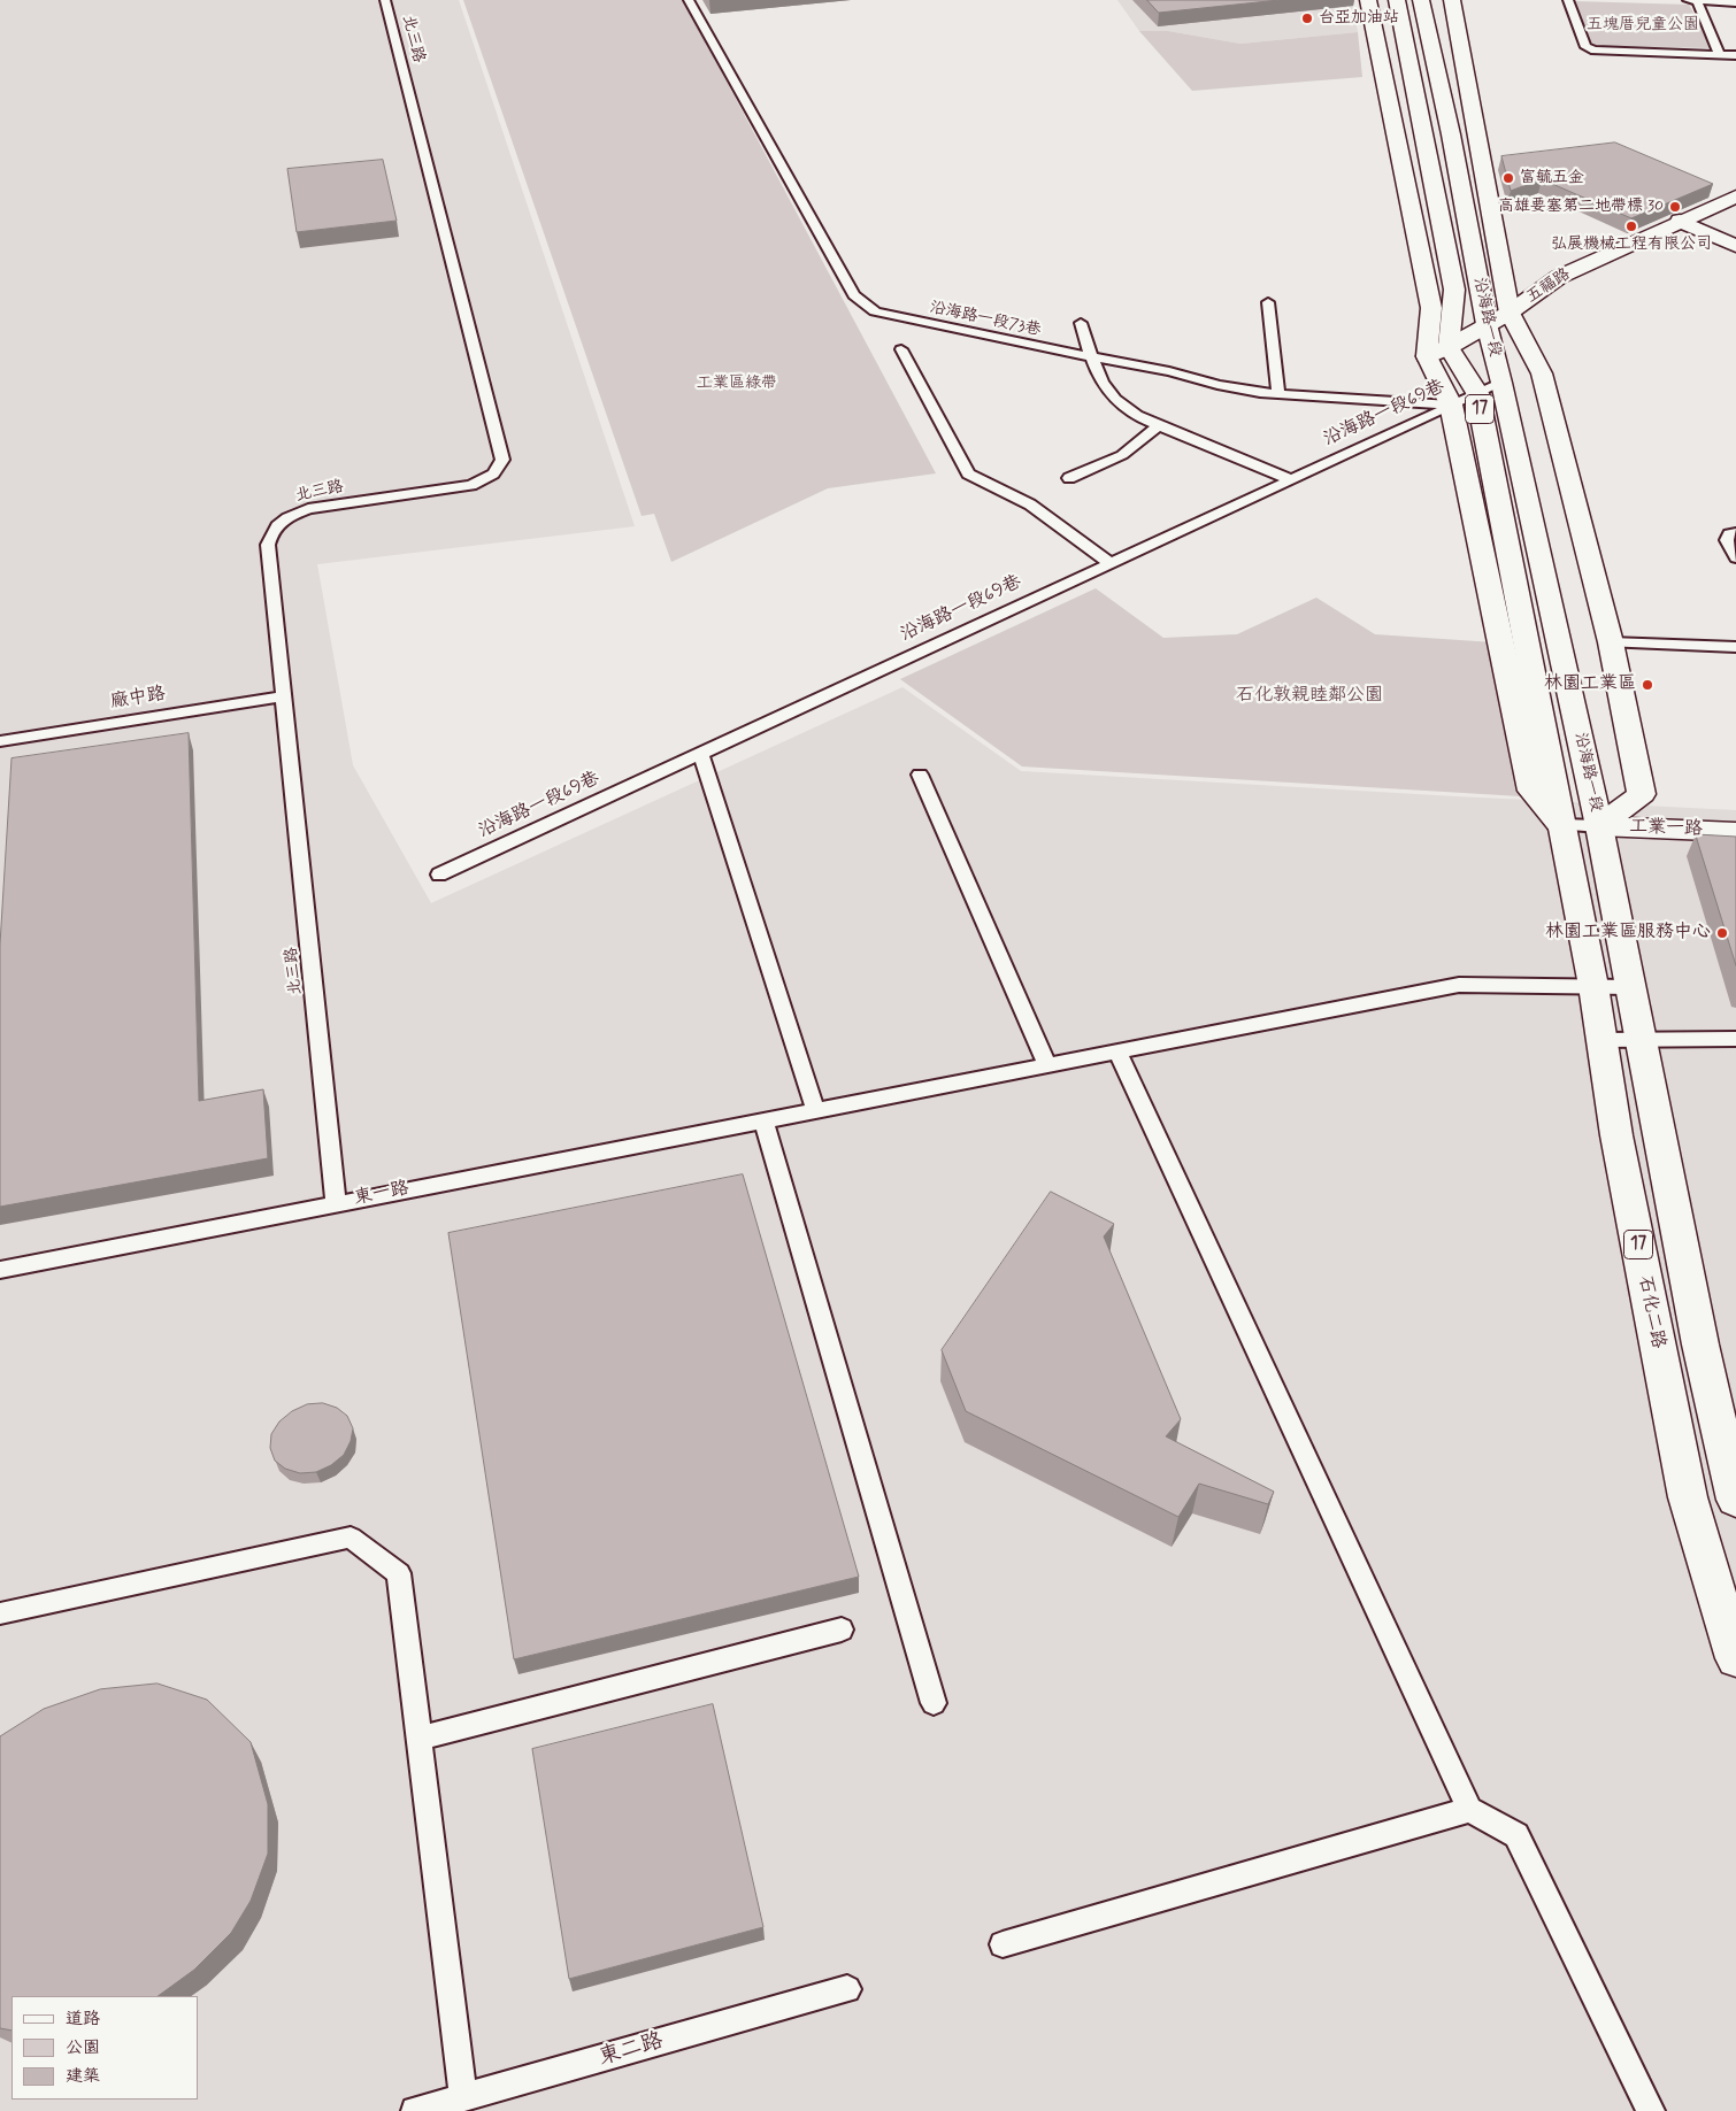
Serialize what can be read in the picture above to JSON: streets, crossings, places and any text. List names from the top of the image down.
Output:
{
  "streets": {
    "main road": [
      "五福路",
      "沿海路一段",
      "17",
      "工業一路",
      "石化二路"
    ],
    "lane": [
      "北三路",
      "沿海路一段73巷",
      "沿海路一段69巷",
      "廠中路",
      "東一路",
      "東二路"
    ]
  },
  "crossings": [
    ["北三路", "廠中路"],
    ["北三路", "東一路"],
    ["五福路", "沿海路一段"],
    ["沿海路一段", "17"],
    ["沿海路一段", "沿海路一段69巷"],
    ["沿海路一段", "工業一路"],
    ["沿海路一段", "石化二路"],
    ["沿海路一段73巷", "沿海路一段69巷"],
    ["17", "工業一路"],
    ["17", "東一路"],
    ["工業一路", "石化二路"],
    ["東一路", "石化二路"]
  ],
  "parks": ["五塊厝兒童公園", "工業區綠帶", "石化敦親睦鄰公園"],
  "places": [
    "台亞加油站",
    "富毓五金",
    "高雄要塞第二地帶標 30",
    "弘展機械工程有限公司",
    "林園工業區",
    "林園工業區服務中心"
  ],
  "legend": ["道路", "公園", "建築"]
}
